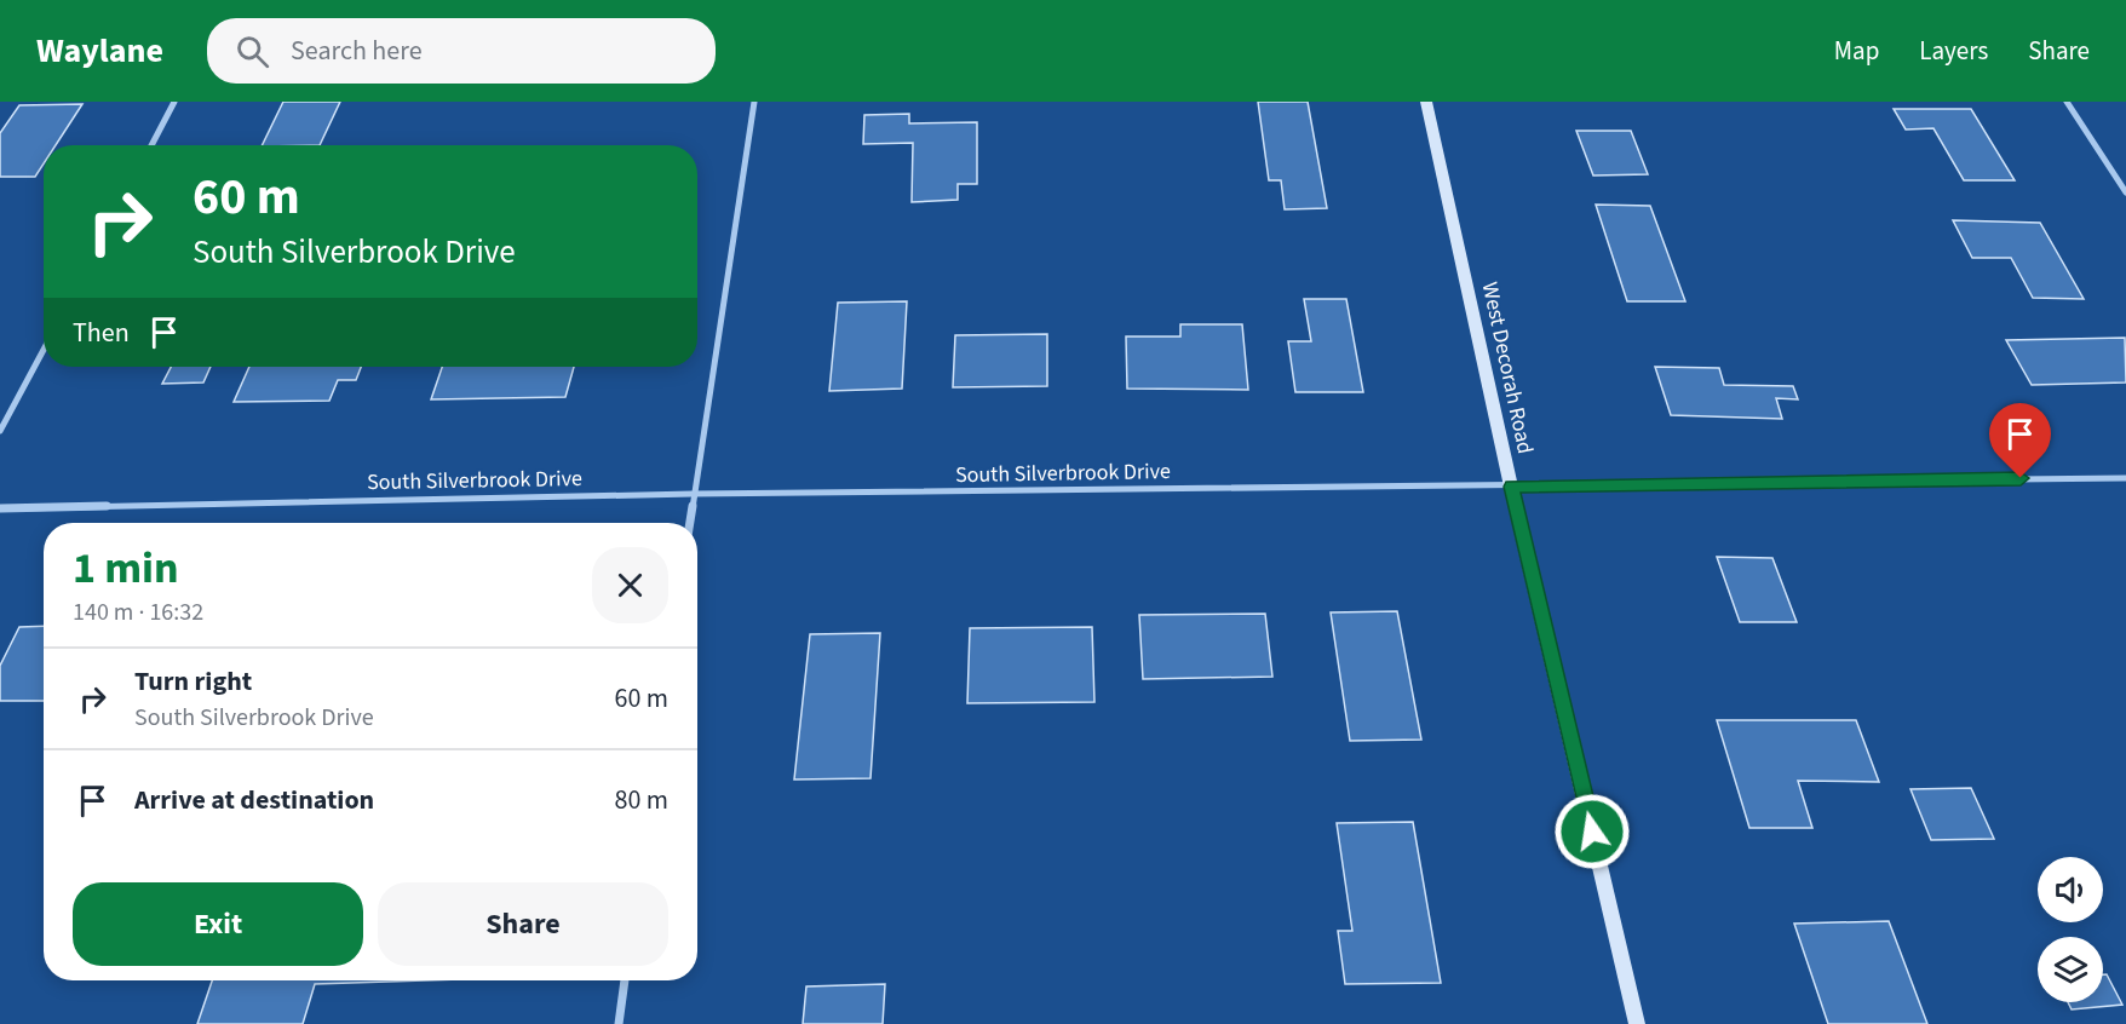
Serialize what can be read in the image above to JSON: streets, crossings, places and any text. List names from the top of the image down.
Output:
{
  "streets": {
    "street": ["West Decorah Road", "South Silverbrook Drive"]
  },
  "crossings": [
    ["West Decorah Road", "South Silverbrook Drive"]
  ],
  "page": {
    "header": "Waylane",
    "search": "Search here",
    "nav": ["Map", "Layers", "Share"],
    "turn": ["60 m", "South Silverbrook Drive"],
    "then": "Then",
    "heading": ["1 min", "140 m · 16:32"],
    "list": [
      {
        "name": "Turn right",
        "note": "South Silverbrook Drive",
        "value": "60 m"
      },
      {
        "name": "Arrive at destination",
        "value": "80 m"
      }
    ],
    "buttons": ["Exit", "Share"]
  }
}
